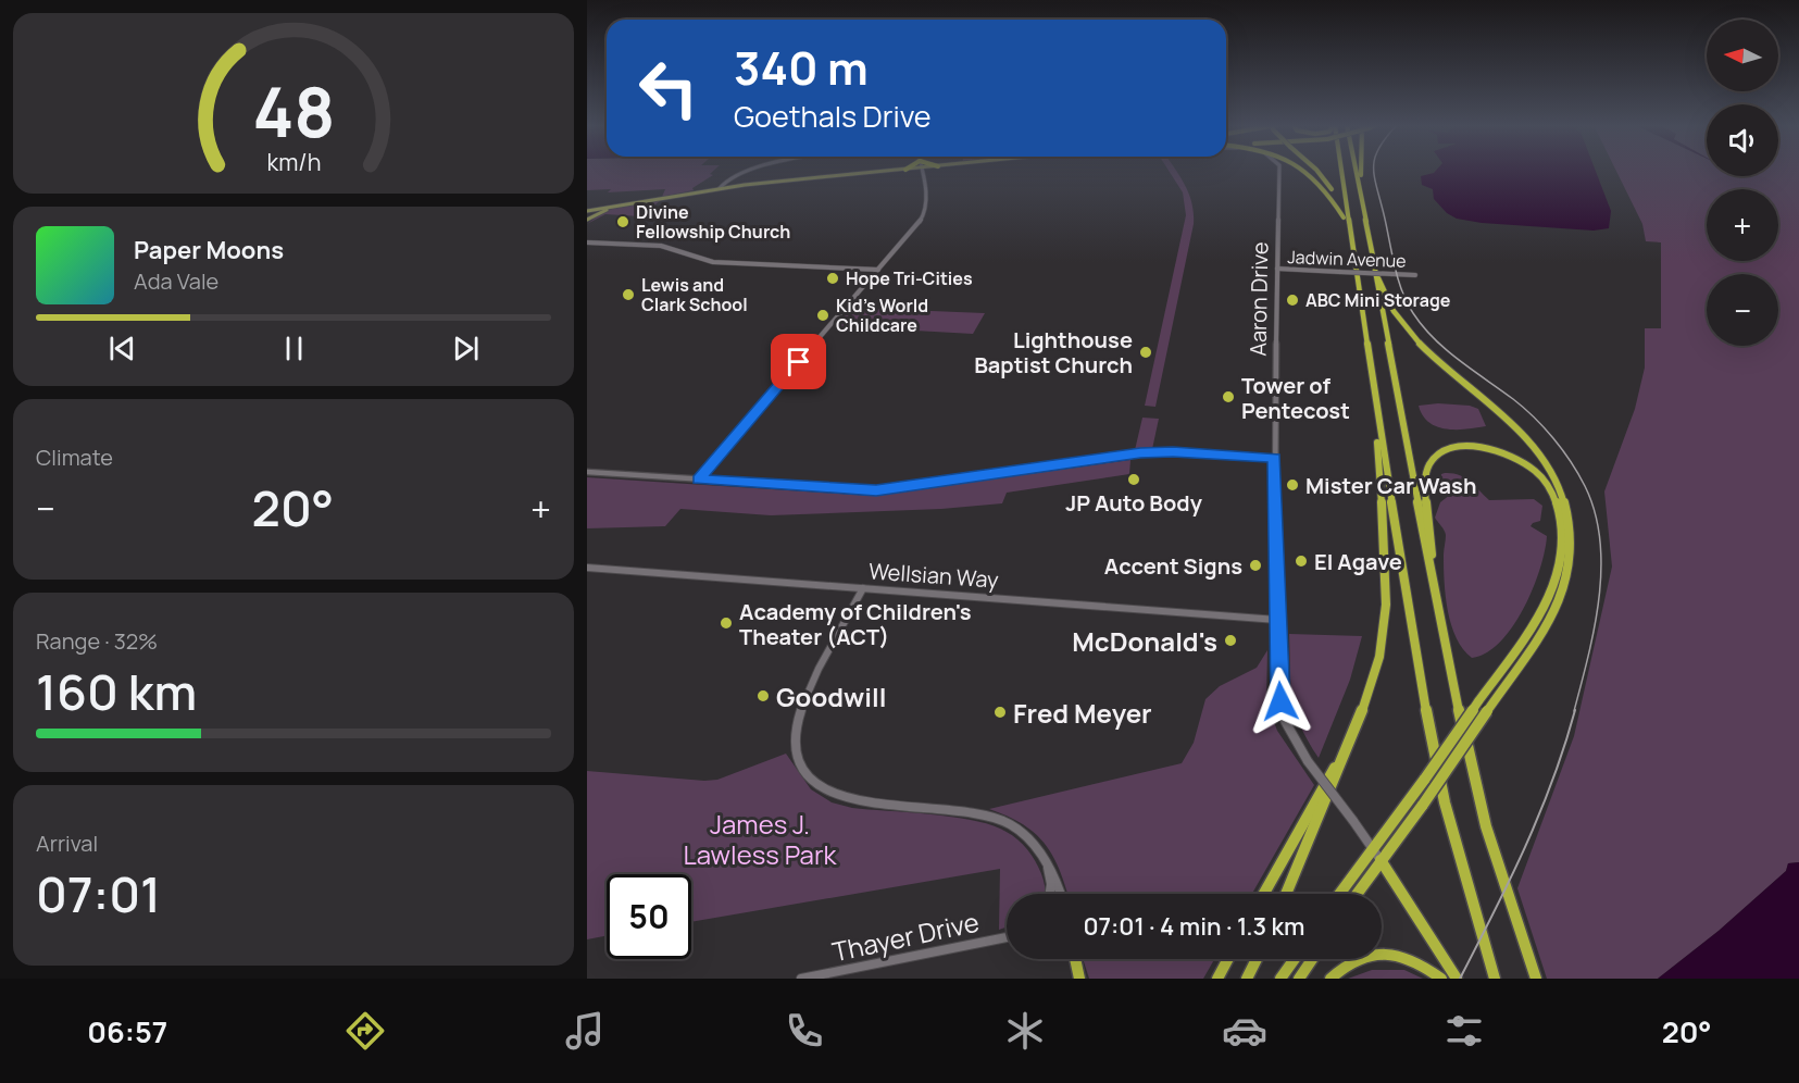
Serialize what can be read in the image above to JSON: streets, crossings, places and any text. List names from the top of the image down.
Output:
{
  "streets": {
    "street": [
      "Jadwin Avenue",
      "Aaron Drive",
      "Wellsian Way",
      "Thayer Drive"
    ]
  },
  "crossings": [
    ["Jadwin Avenue", "Aaron Drive"],
    ["Aaron Drive", "Wellsian Way"]
  ],
  "parks": ["James J. Lawless Park"],
  "places": [
    "Divine Fellowship Church",
    "Hope Tri-Cities",
    "Lewis and Clark School",
    "ABC Mini Storage",
    "Kid's World Childcare",
    "Lighthouse Baptist Church",
    "Tower of Pentecost",
    "JP Auto Body",
    "Mister Car Wash",
    "El Agave",
    "Accent Signs",
    "Academy of Children's Theater (ACT)",
    "McDonald's",
    "Goodwill",
    "Fred Meyer"
  ],
  "north": "left",
  "page": {
    "map_buttons": ["+", "−"],
    "turn": ["340 m", "Goethals Drive"],
    "song": ["Paper Moons", "Ada Vale"],
    "tile": [
      "Climate",
      ["Range · 32%", "160 km"],
      ["Arrival", "07:01"]
    ],
    "heat": ["−", "20°", "+"],
    "limit": "50",
    "trip": "07:01 · 4 min · 1.3 km",
    "tabs": ["06:57", "20°"],
    "gauge": ["48", "km/h"]
  }
}
